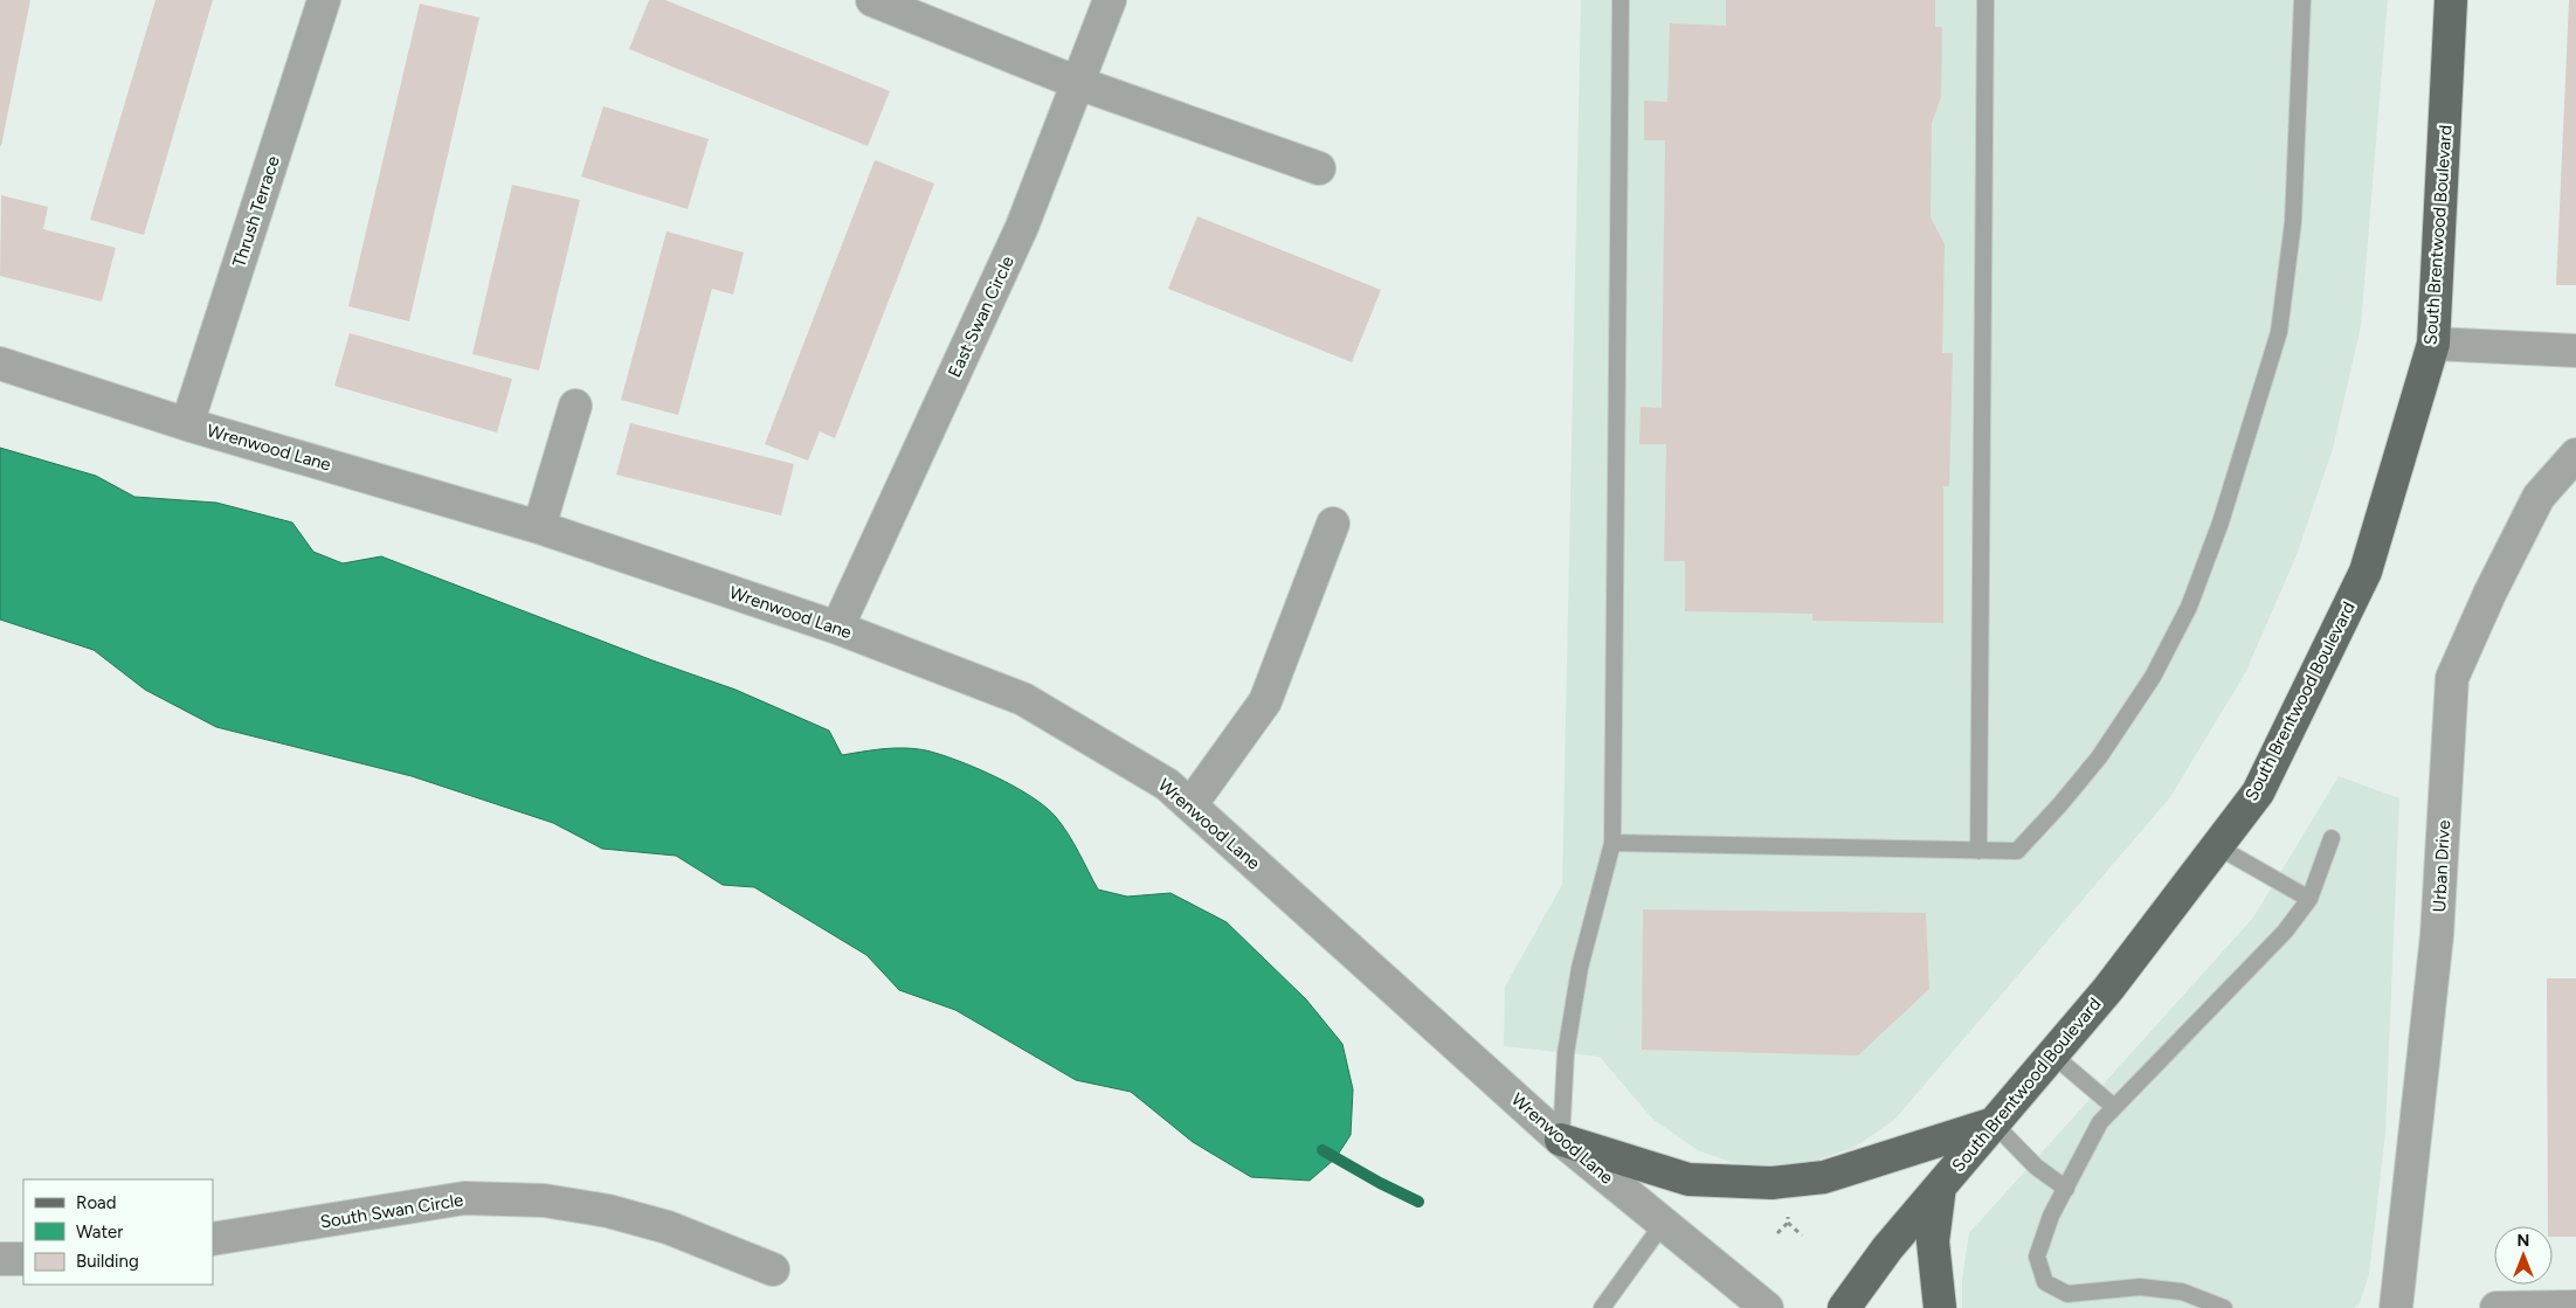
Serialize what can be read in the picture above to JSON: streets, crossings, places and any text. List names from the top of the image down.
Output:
{
  "streets": {
    "main road": ["South Brentwood Boulevard"],
    "street": [
      "Thrush Terrace",
      "East Swan Circle",
      "Wrenwood Lane",
      "Urban Drive",
      "South Swan Circle"
    ]
  },
  "crossings": [
    ["Thrush Terrace", "Wrenwood Lane"],
    ["East Swan Circle", "Wrenwood Lane"]
  ],
  "legend": ["Road", "Water", "Building"],
  "north": "top"
}
